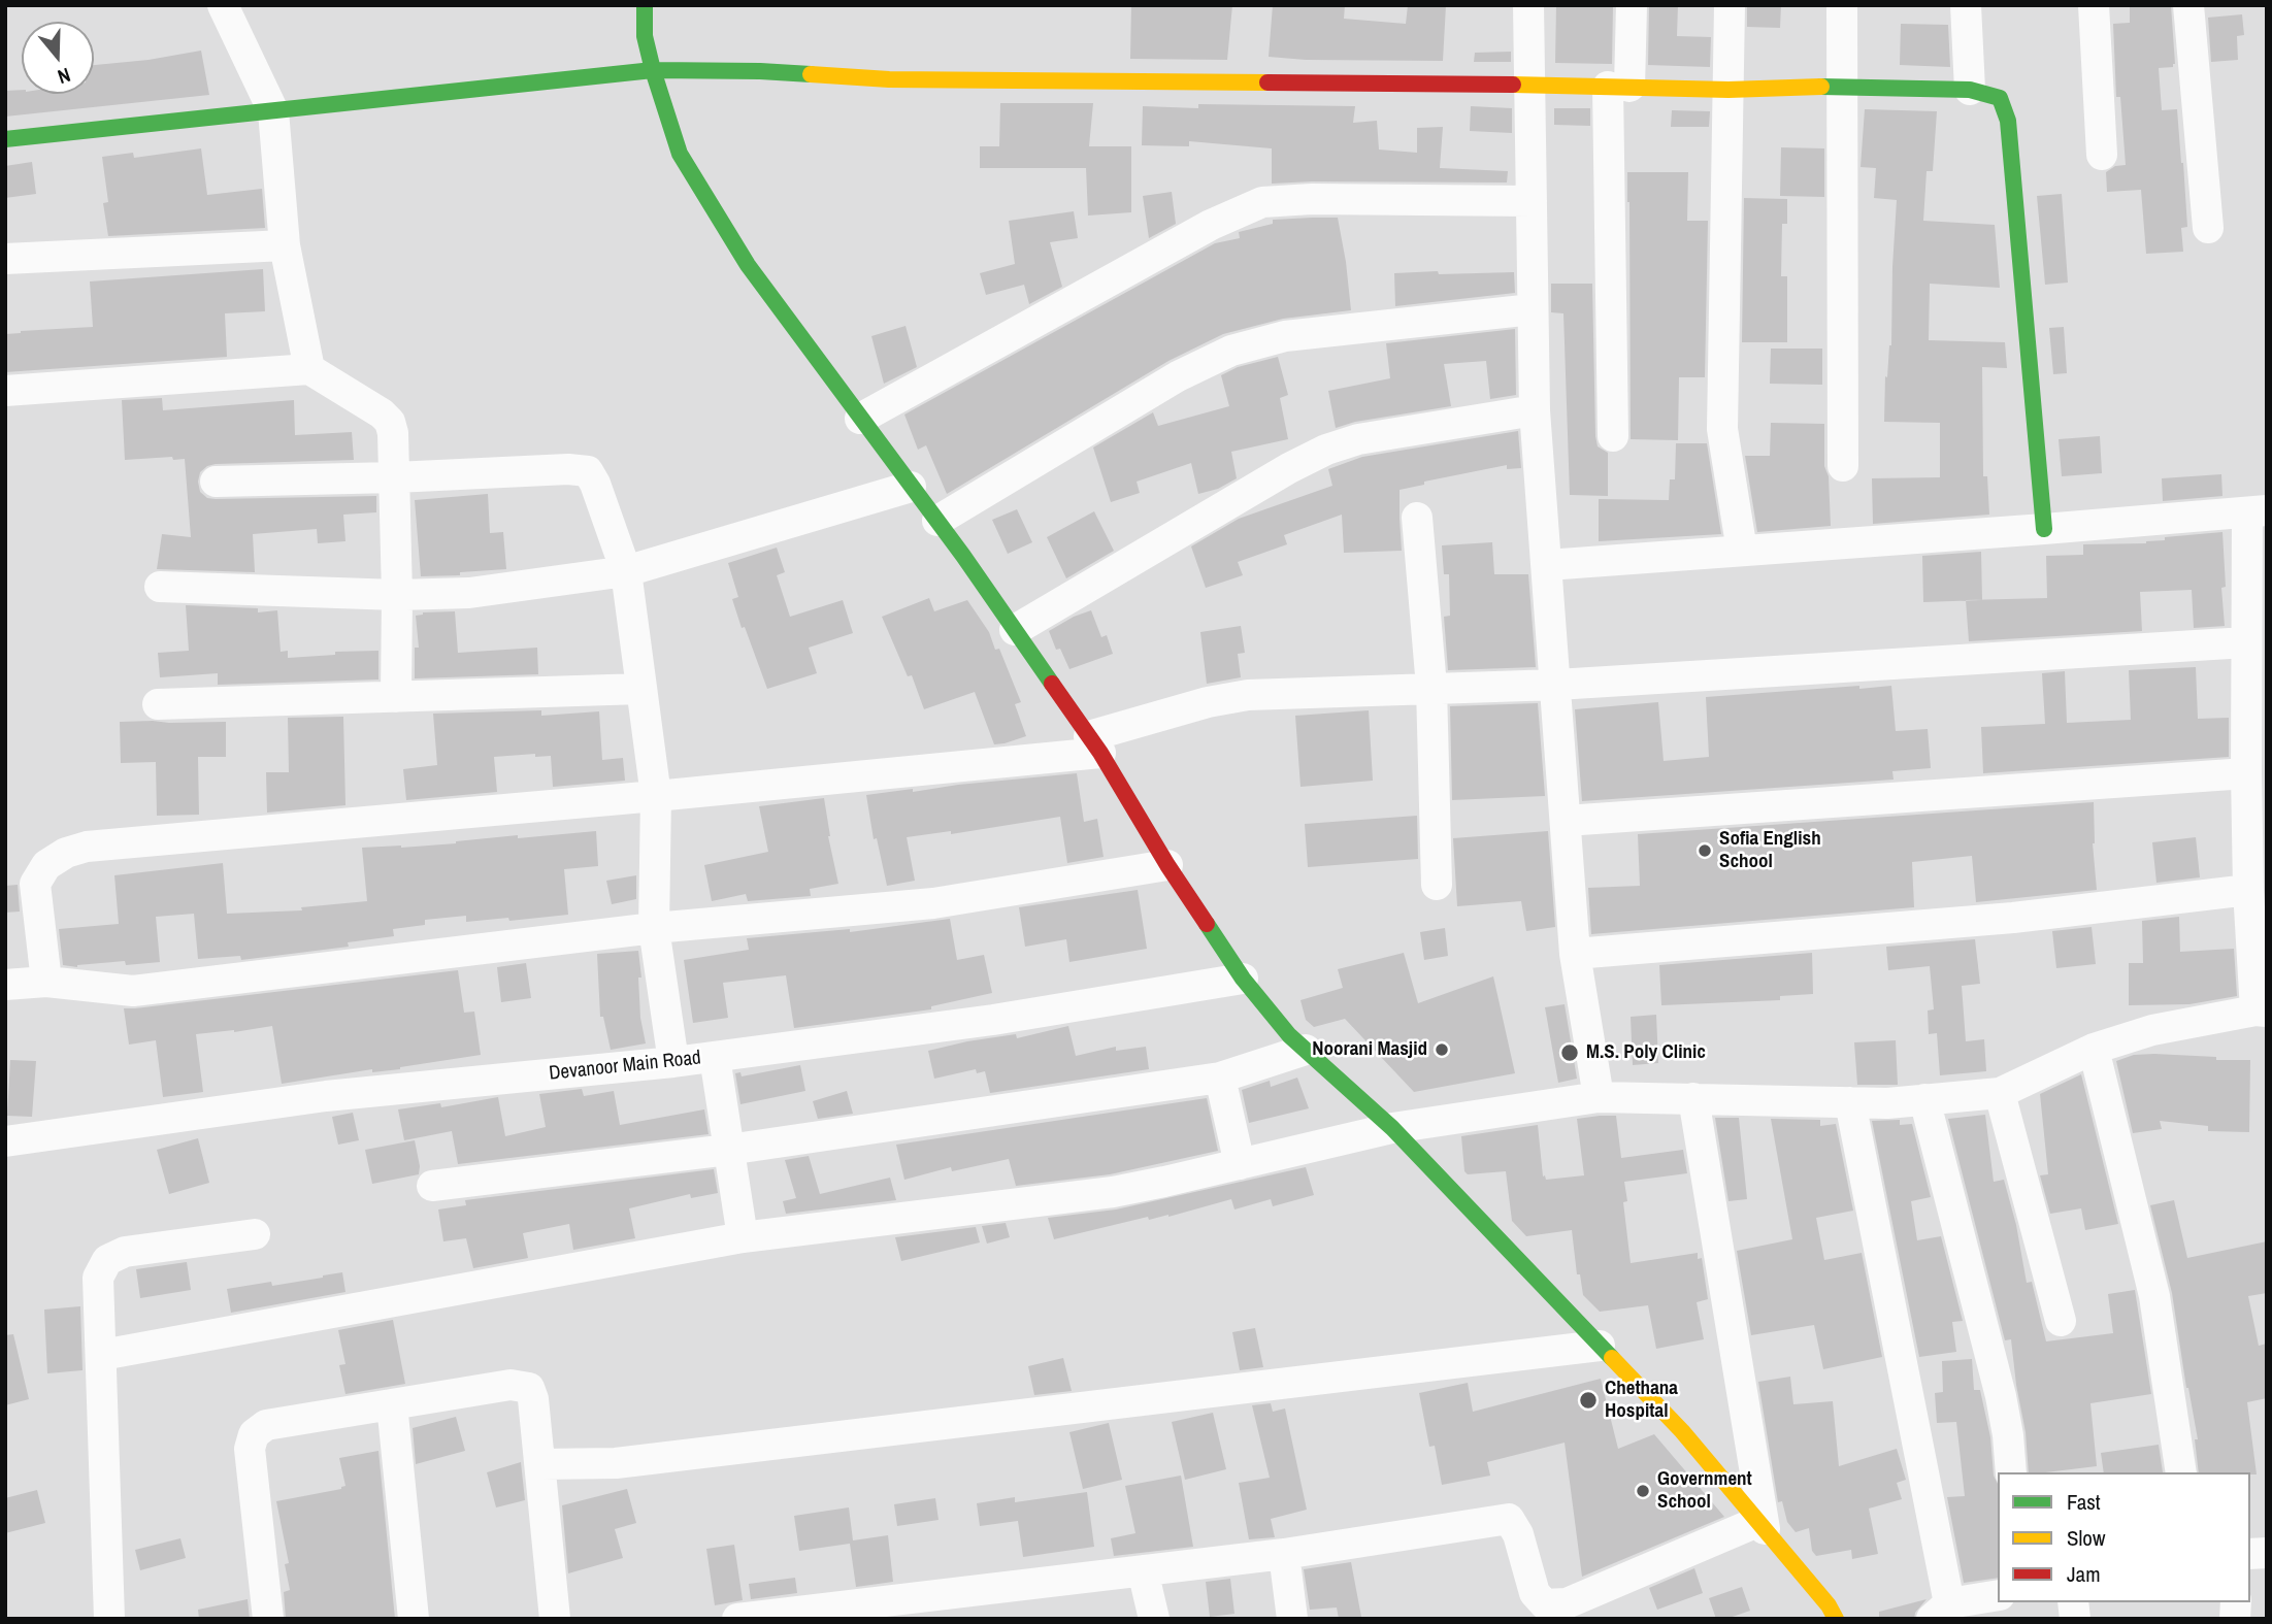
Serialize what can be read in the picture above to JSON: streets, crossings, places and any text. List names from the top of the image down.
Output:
{
  "streets": {
    "street": ["Devanoor Main Road"]
  },
  "places": [
    "Sofia English School",
    "Noorani Masjid",
    "M.S. Poly Clinic",
    "Chethana Hospital",
    "Government School"
  ],
  "legend": ["Fast", "Slow", "Jam"],
  "north": "bottom"
}
